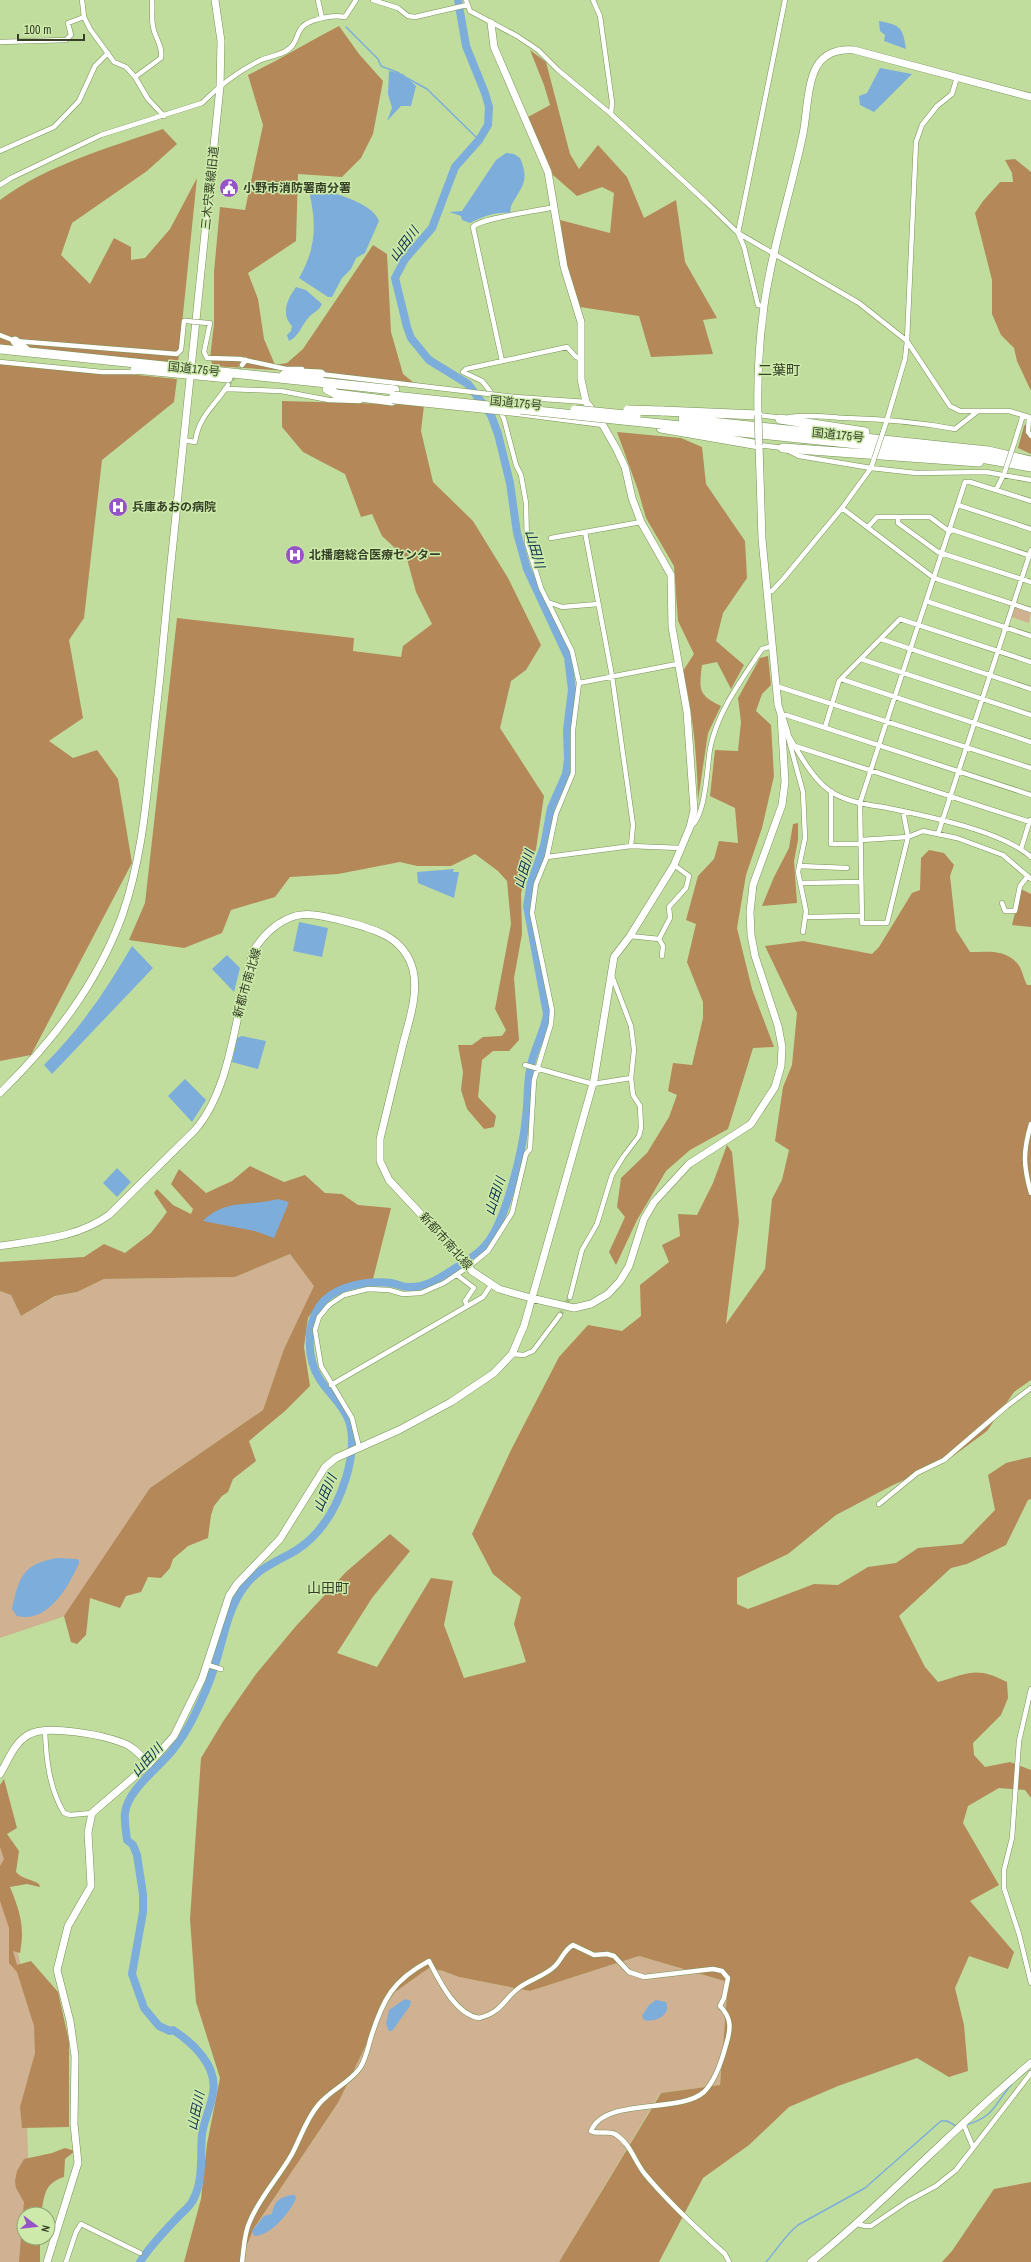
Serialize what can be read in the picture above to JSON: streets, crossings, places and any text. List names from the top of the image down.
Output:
{
  "streets": {
    "highway": ["国道175号"],
    "street": ["三木宍粟線旧道", "新都市南北線"]
  },
  "crossings": [
    ["三木宍粟線旧道", "国道175号"]
  ],
  "districts": ["二葉町", "山田町"],
  "water": ["山田川"],
  "places": {
    "public building": ["小野市消防署南分署"],
    "hospital": ["兵庫あおの病院", "北播磨総合医療センター"]
  },
  "scale_bar": "100 m",
  "north": "right"
}
